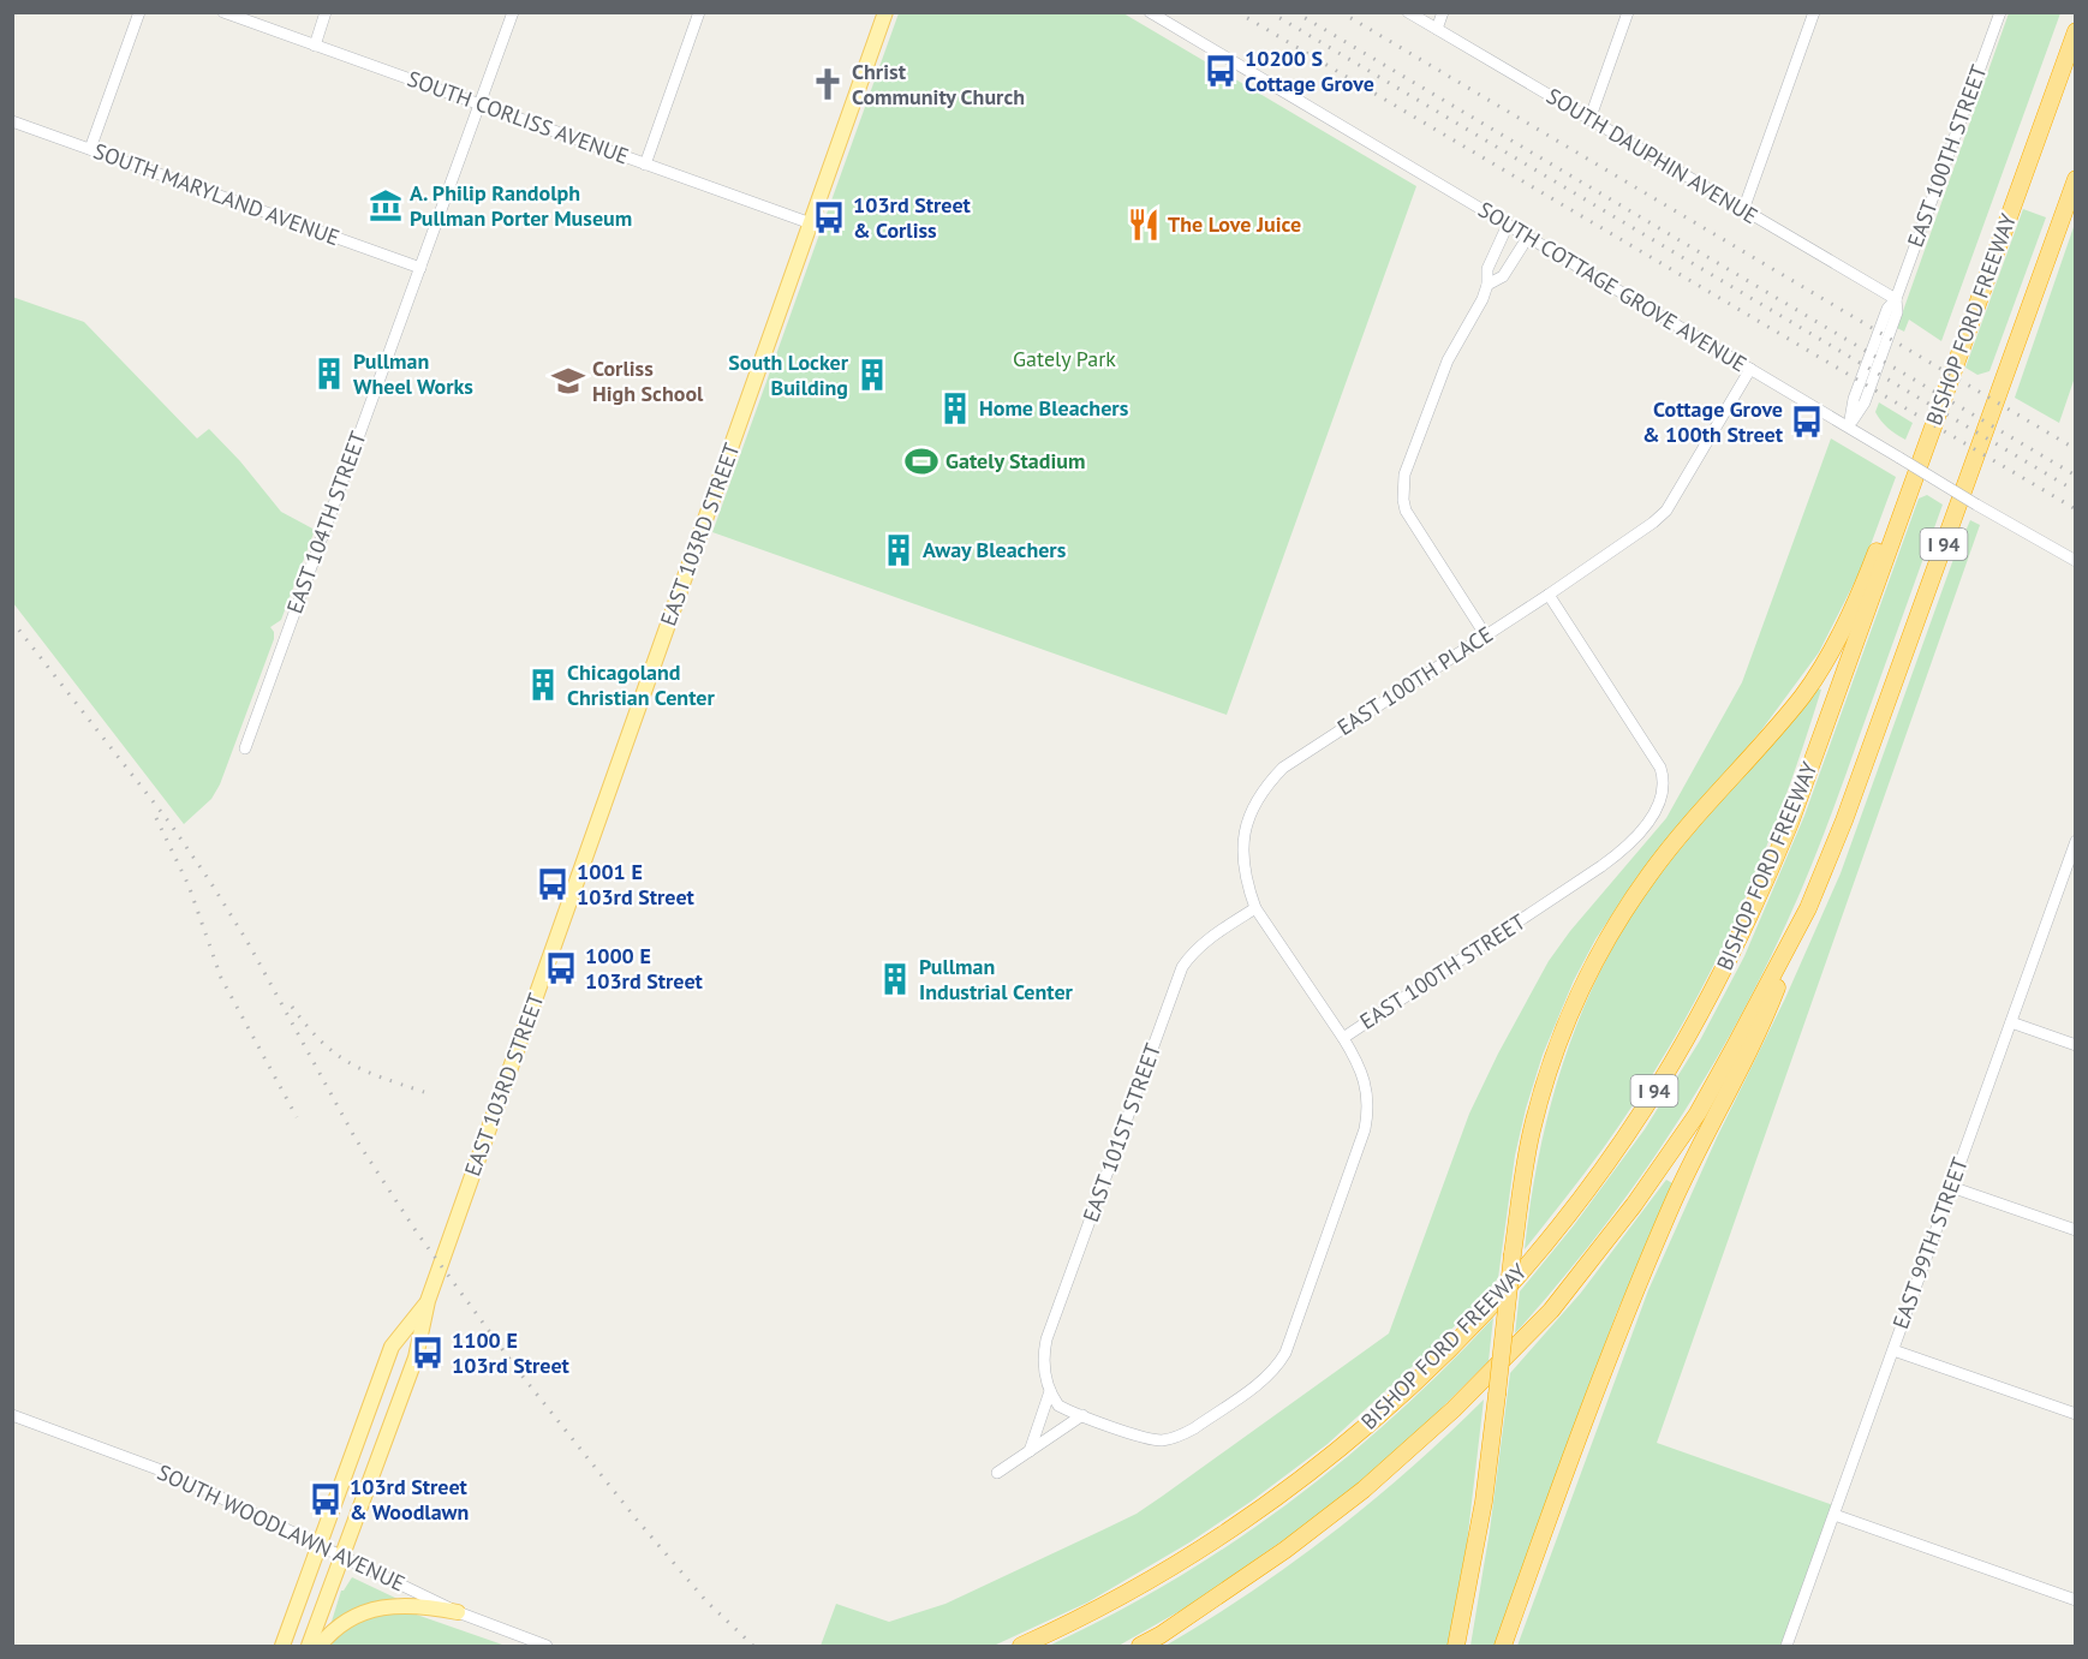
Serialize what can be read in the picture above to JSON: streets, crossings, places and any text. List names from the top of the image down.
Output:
{
  "streets": {
    "highway": ["BISHOP FORD FREEWAY", "I 94"],
    "main road": ["EAST 103RD STREET"],
    "street": [
      "SOUTH CORLISS AVENUE",
      "SOUTH DAUPHIN AVENUE",
      "EAST 100TH STREET",
      "SOUTH MARYLAND AVENUE",
      "SOUTH COTTAGE GROVE AVENUE",
      "EAST 104TH STREET",
      "EAST 100TH PLACE",
      "EAST 101ST STREET",
      "EAST 99TH STREET",
      "SOUTH WOODLAWN AVENUE"
    ]
  },
  "crossings": [
    ["SOUTH CORLISS AVENUE", "EAST 104TH STREET"],
    ["SOUTH CORLISS AVENUE", "EAST 103RD STREET"],
    ["SOUTH DAUPHIN AVENUE", "EAST 100TH STREET"],
    ["EAST 100TH STREET", "SOUTH COTTAGE GROVE AVENUE"],
    ["EAST 100TH STREET", "EAST 100TH PLACE"],
    ["SOUTH MARYLAND AVENUE", "EAST 104TH STREET"],
    ["SOUTH COTTAGE GROVE AVENUE", "EAST 100TH PLACE"],
    ["EAST 103RD STREET", "SOUTH WOODLAWN AVENUE"],
    ["EAST 100TH PLACE", "EAST 101ST STREET"]
  ],
  "parks": ["Gately Park"],
  "places": {
    "bus stop": [
      "10200 S Cottage Grove",
      "103rd Street & Corliss",
      "Cottage Grove & 100th Street",
      "1001 E 103rd Street",
      "1000 E 103rd Street",
      "1100 E 103rd Street",
      "103rd Street & Woodlawn"
    ],
    "church": ["Christ Community Church"],
    "museum": ["A. Philip Randolph Pullman Porter Museum"],
    "restaurant": ["The Love Juice"],
    "building": [
      "Pullman Wheel Works",
      "South Locker Building",
      "Home Bleachers",
      "Away Bleachers",
      "Chicagoland Christian Center",
      "Pullman Industrial Center"
    ],
    "school or university": ["Corliss High School"],
    "sports": ["Gately Stadium"]
  }
}
